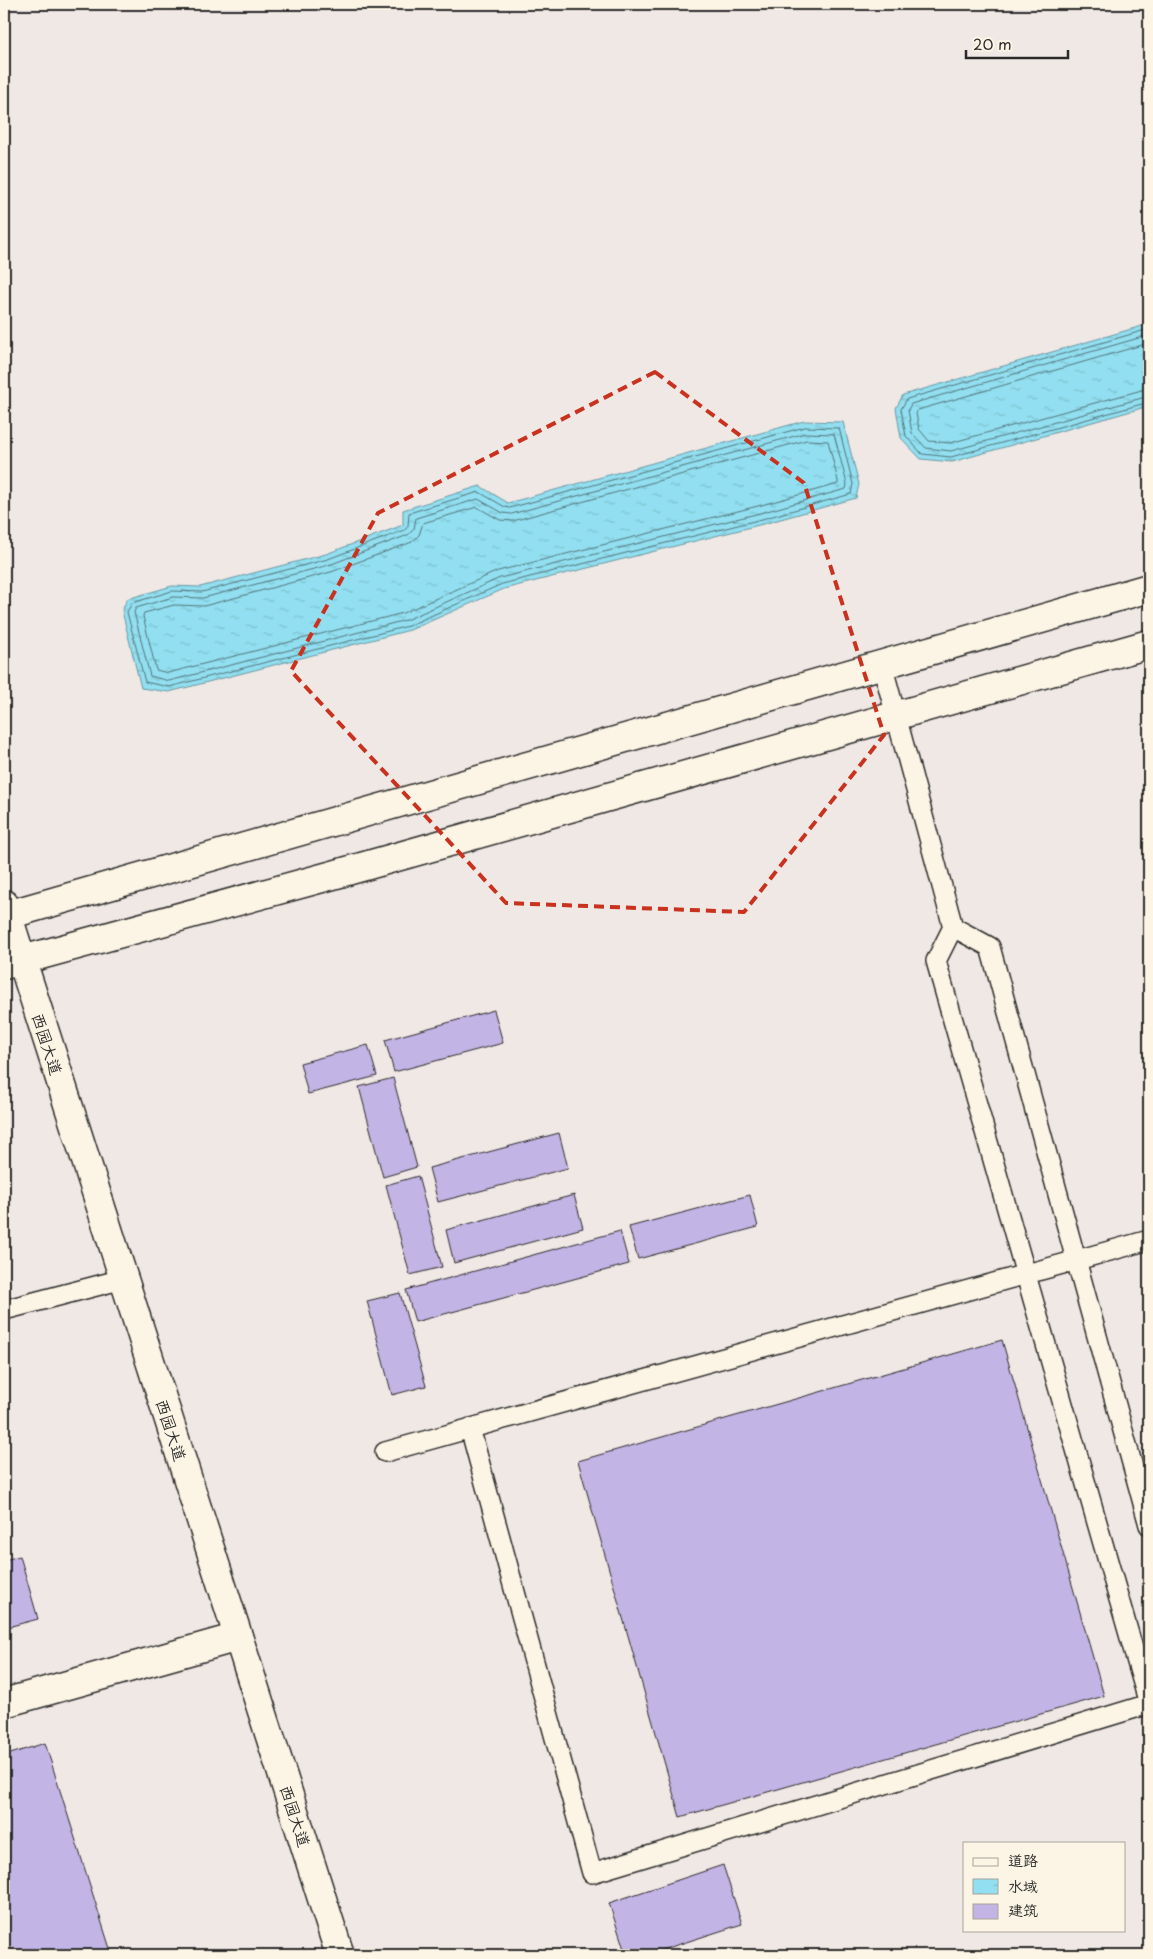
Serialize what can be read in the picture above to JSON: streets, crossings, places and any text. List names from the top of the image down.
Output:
{
  "streets": {
    "main road": ["西园大道"]
  },
  "legend": ["道路", "水域", "建筑"],
  "scale_bar": "20 m"
}
